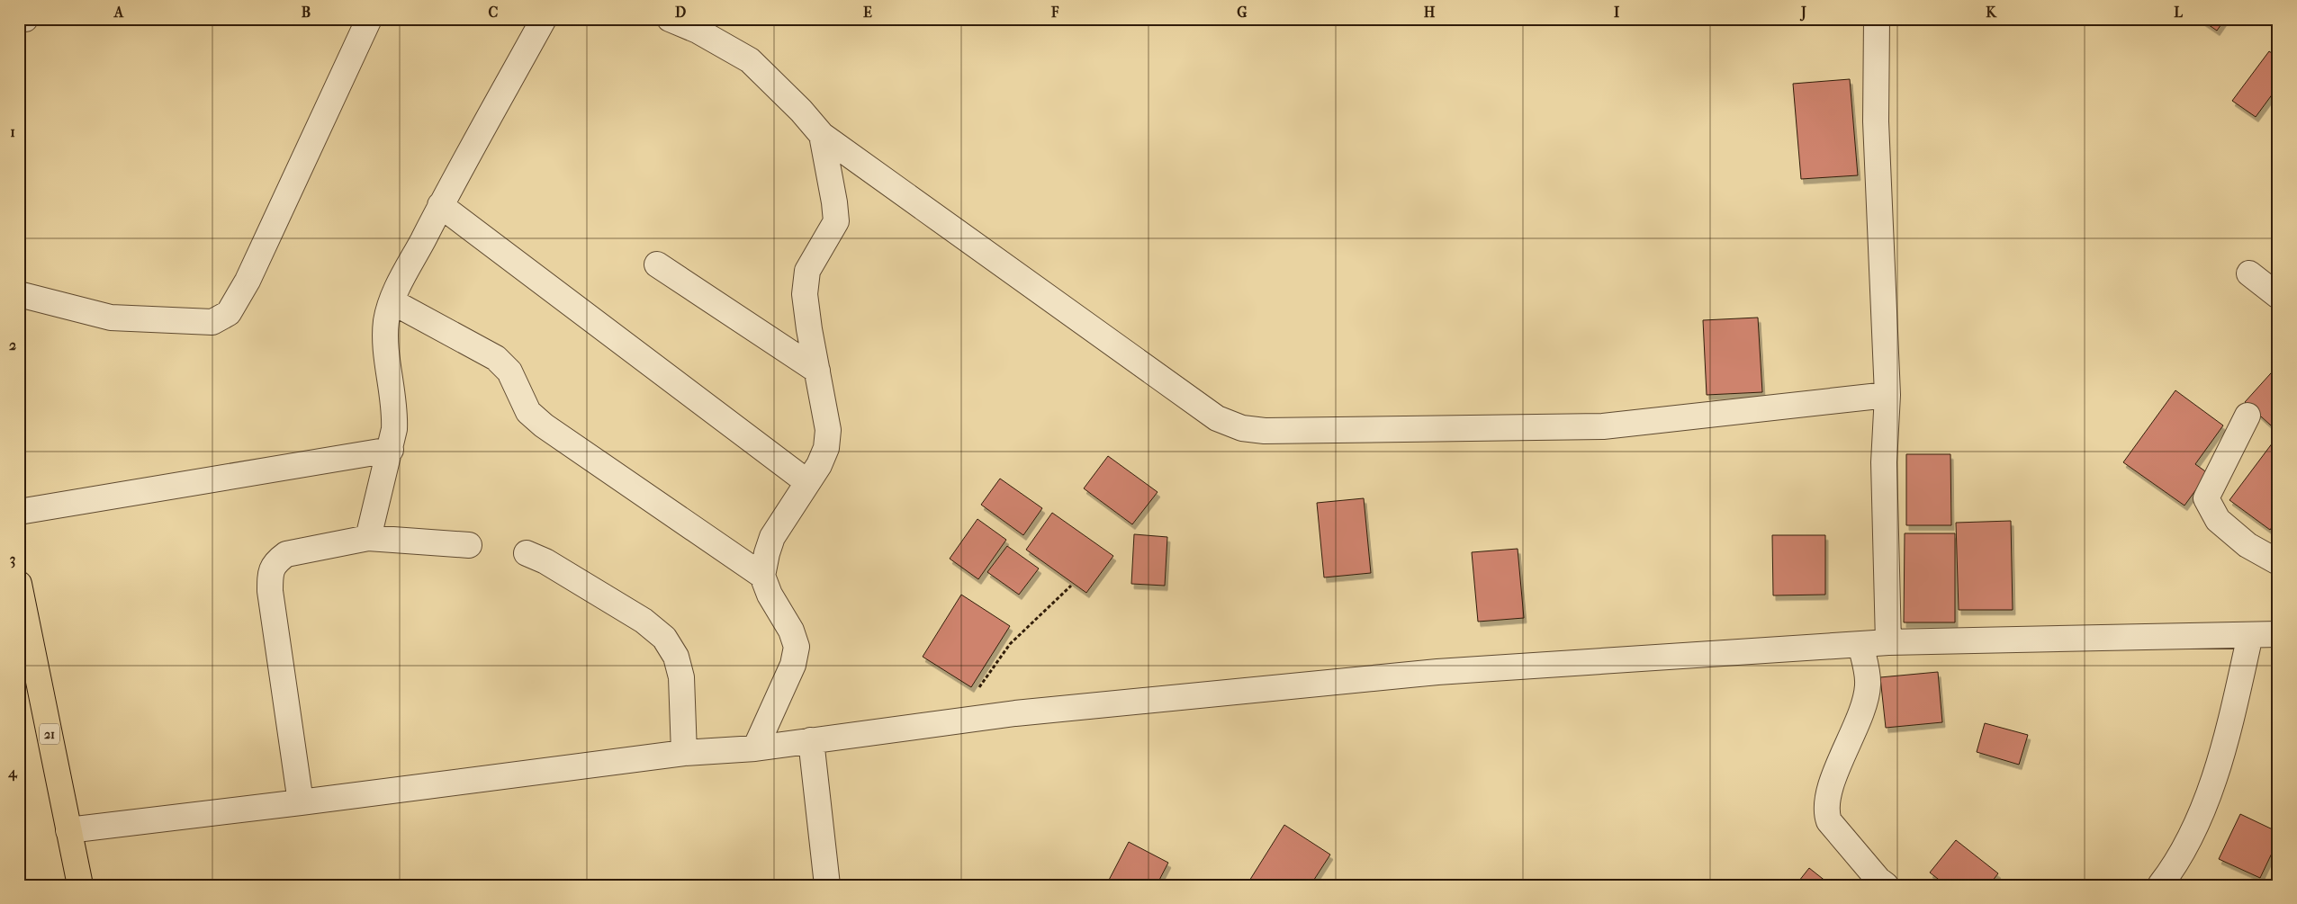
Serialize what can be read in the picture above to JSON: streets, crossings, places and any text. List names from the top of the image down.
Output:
{
  "streets": {
    "highway": ["21"]
  },
  "grid": {
    "columns": [
      "A",
      "B",
      "C",
      "D",
      "E",
      "F",
      "G",
      "H",
      "I",
      "J",
      "K",
      "L"
    ],
    "rows": [
      "1",
      "2",
      "3",
      "4"
    ]
  }
}
